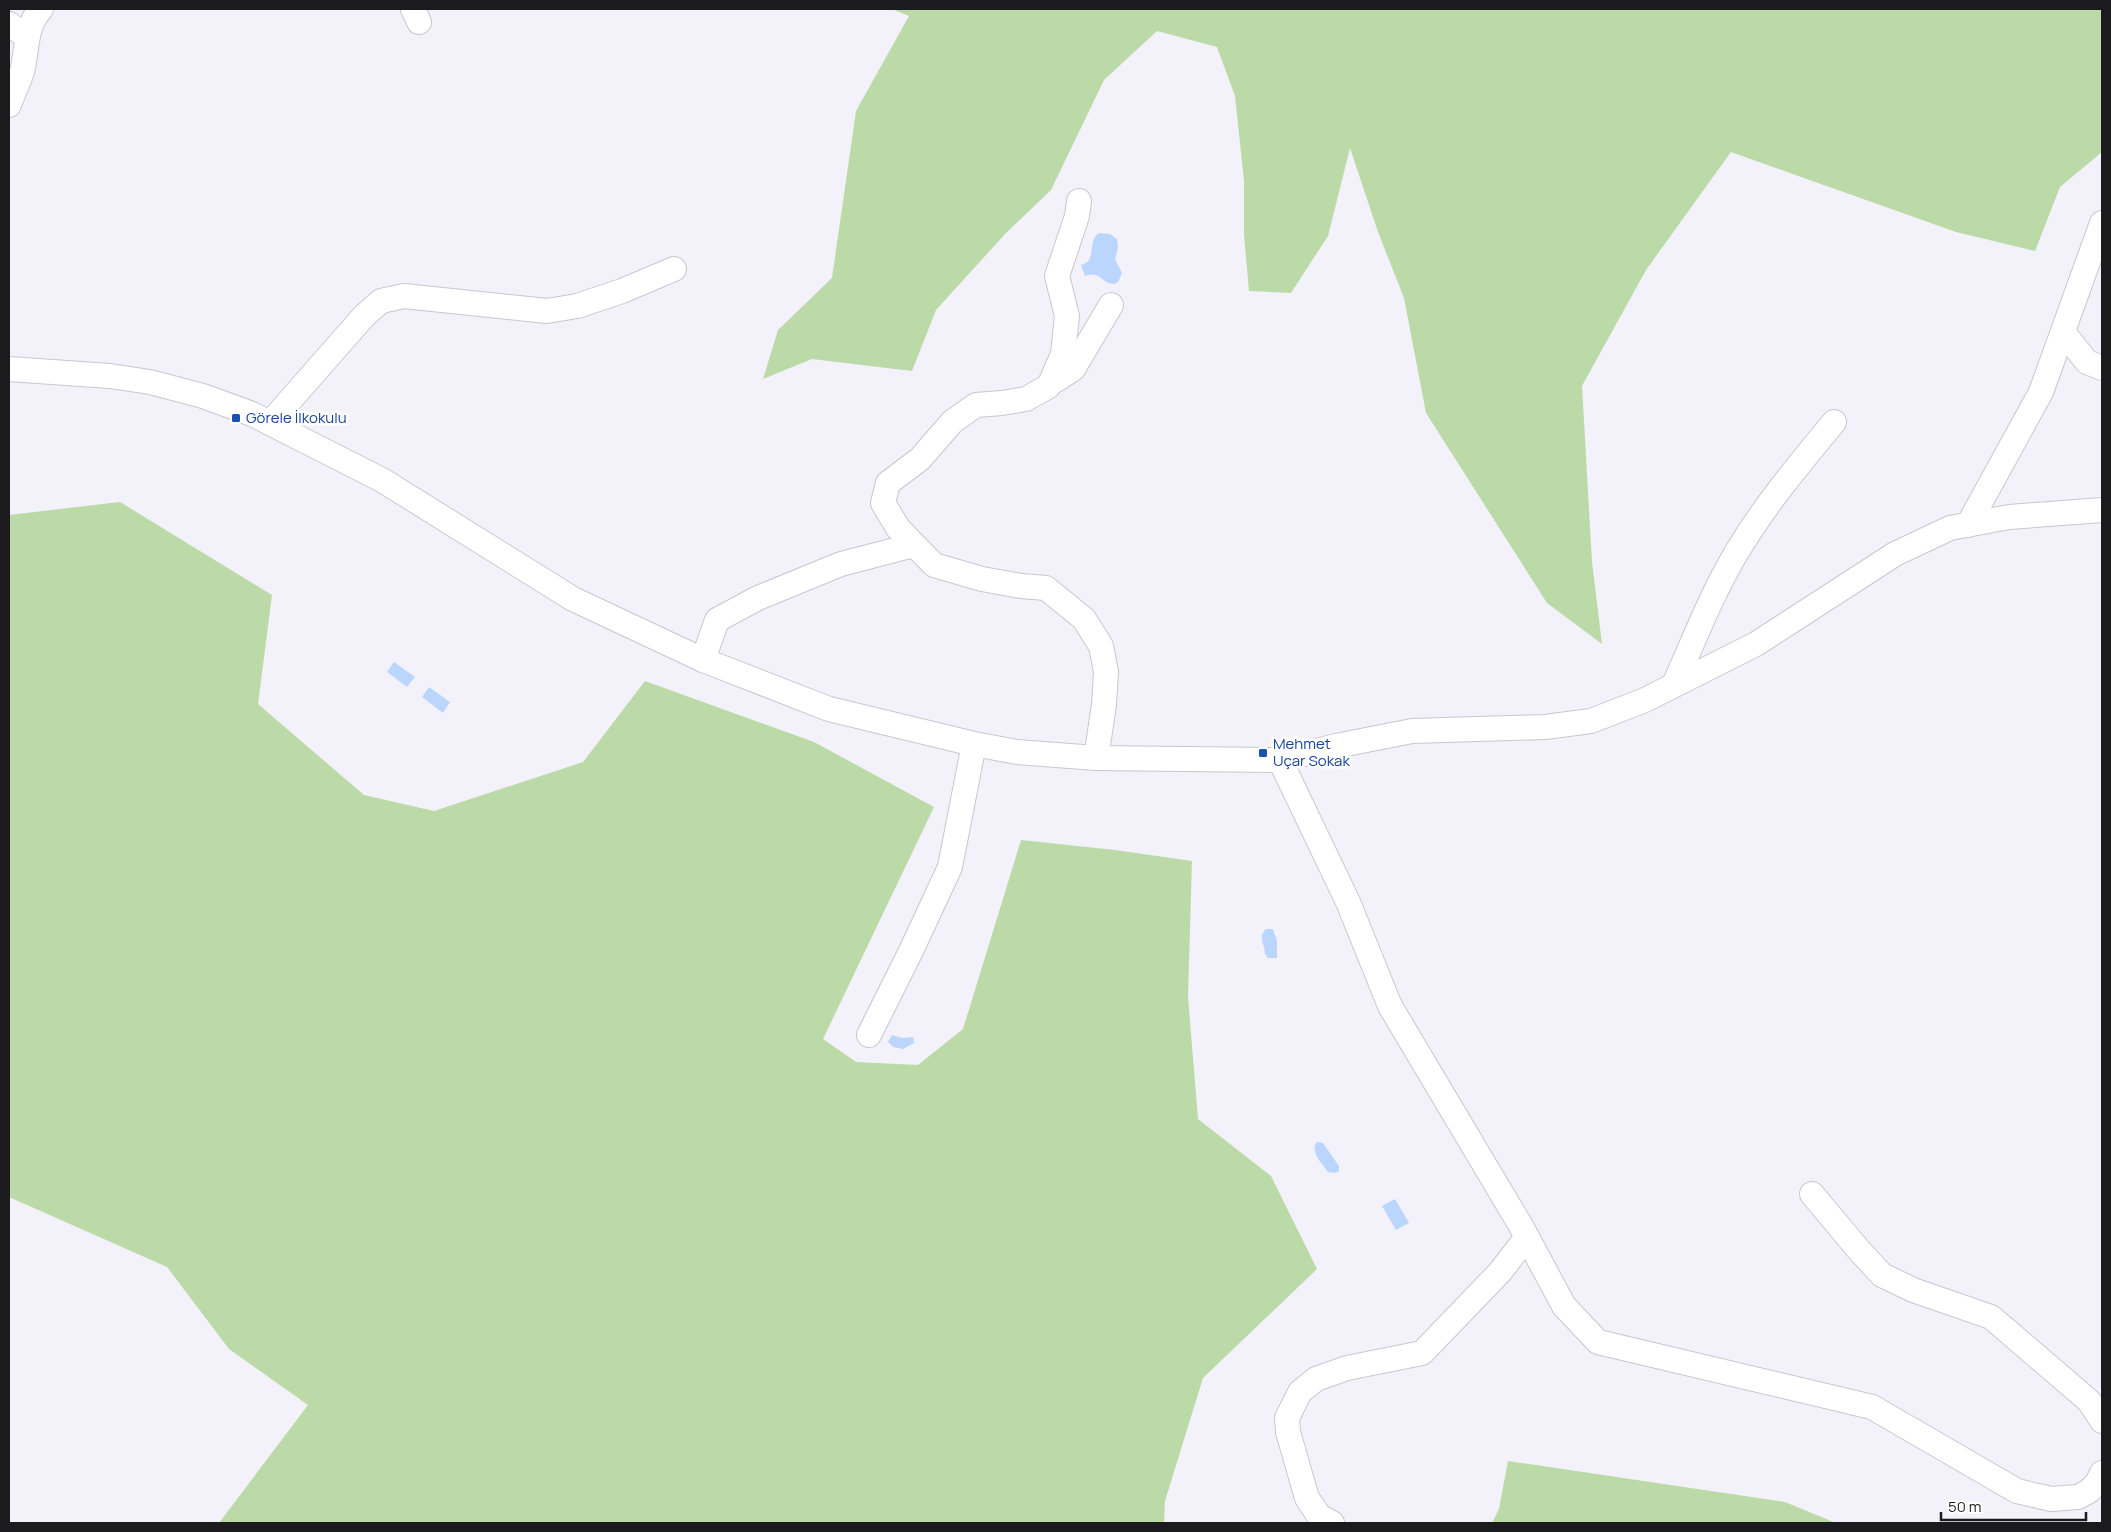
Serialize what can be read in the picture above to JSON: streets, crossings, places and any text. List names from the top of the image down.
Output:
{
  "places": {
    "transit": ["Görele İlkokulu", "Mehmet Uçar Sokak"]
  },
  "scale_bar": "50 m"
}
